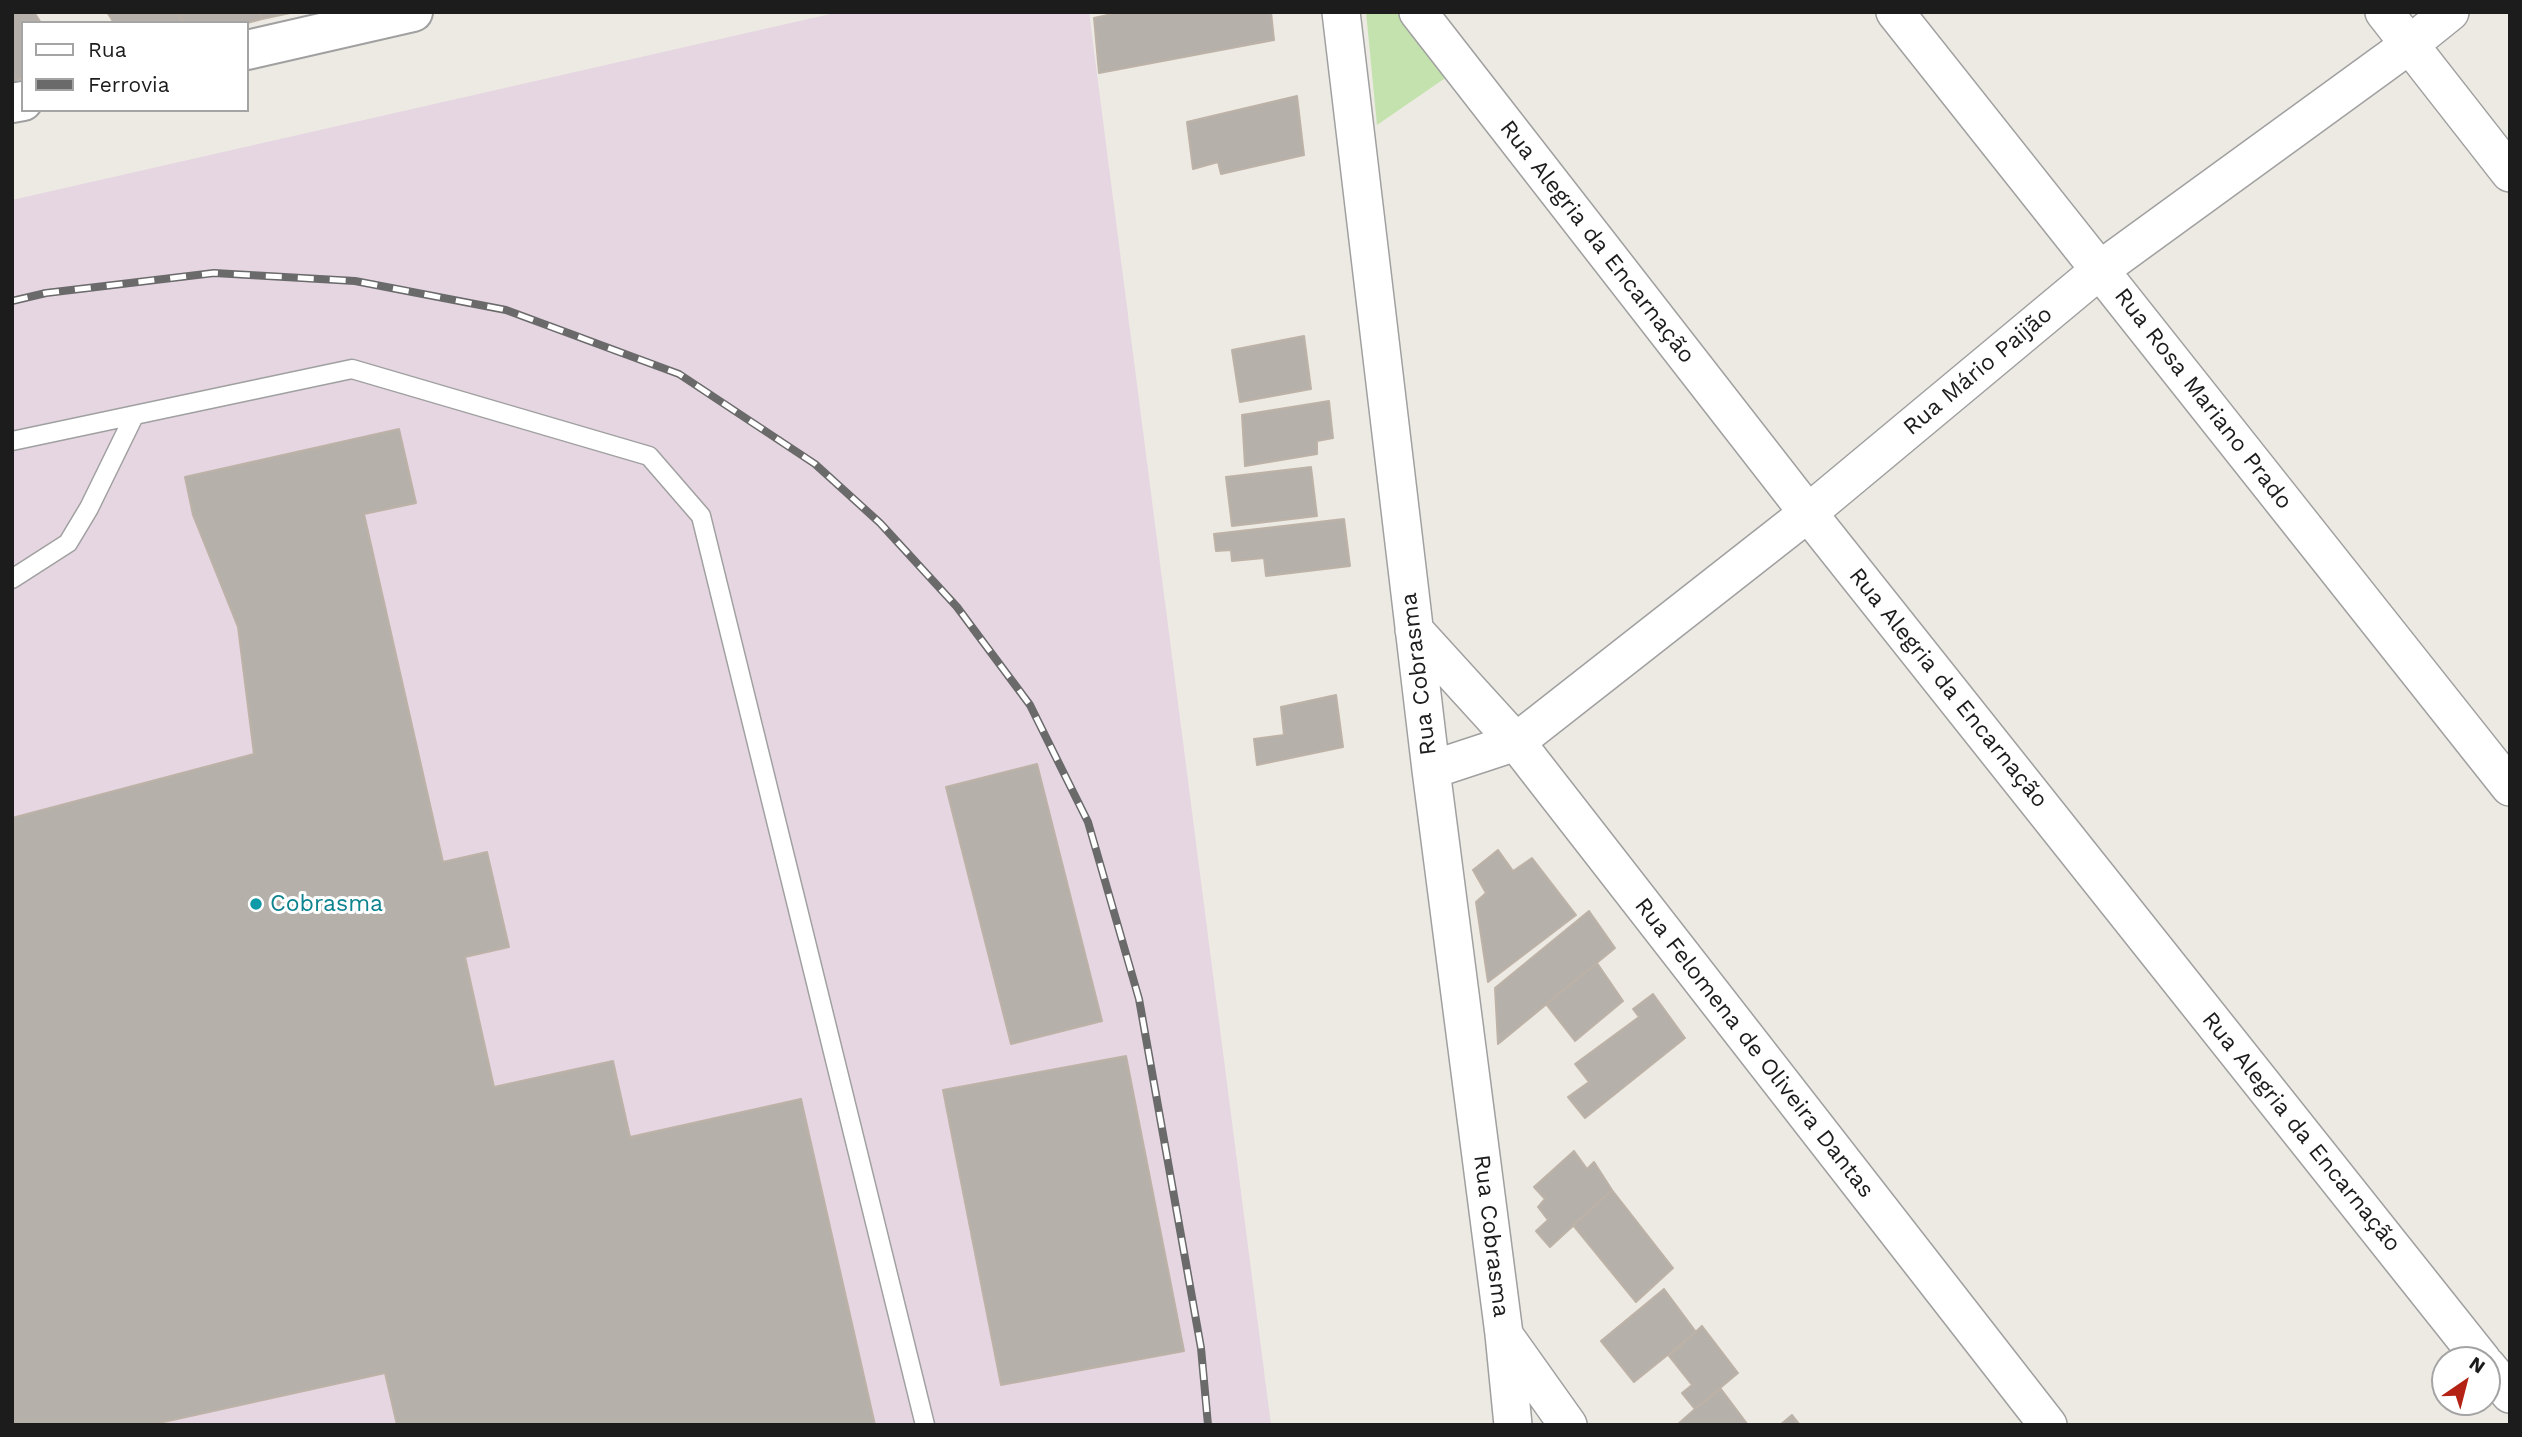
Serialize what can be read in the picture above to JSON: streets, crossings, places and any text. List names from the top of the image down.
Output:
{
  "streets": {
    "street": [
      "Rua Alegria da Encarnação",
      "Rua Mário Paijão",
      "Rua Rosa Mariano Prado",
      "Rua Cobrasma",
      "Rua Felomena de Oliveira Dantas"
    ]
  },
  "crossings": [
    ["Rua Alegria da Encarnação", "Rua Mário Paijão"],
    ["Rua Mário Paijão", "Rua Rosa Mariano Prado"],
    ["Rua Mário Paijão", "Rua Felomena de Oliveira Dantas"],
    ["Rua Cobrasma", "Rua Felomena de Oliveira Dantas"]
  ],
  "places": ["Cobrasma"],
  "legend": ["Rua", "Ferrovia"],
  "north": "top right"
}
